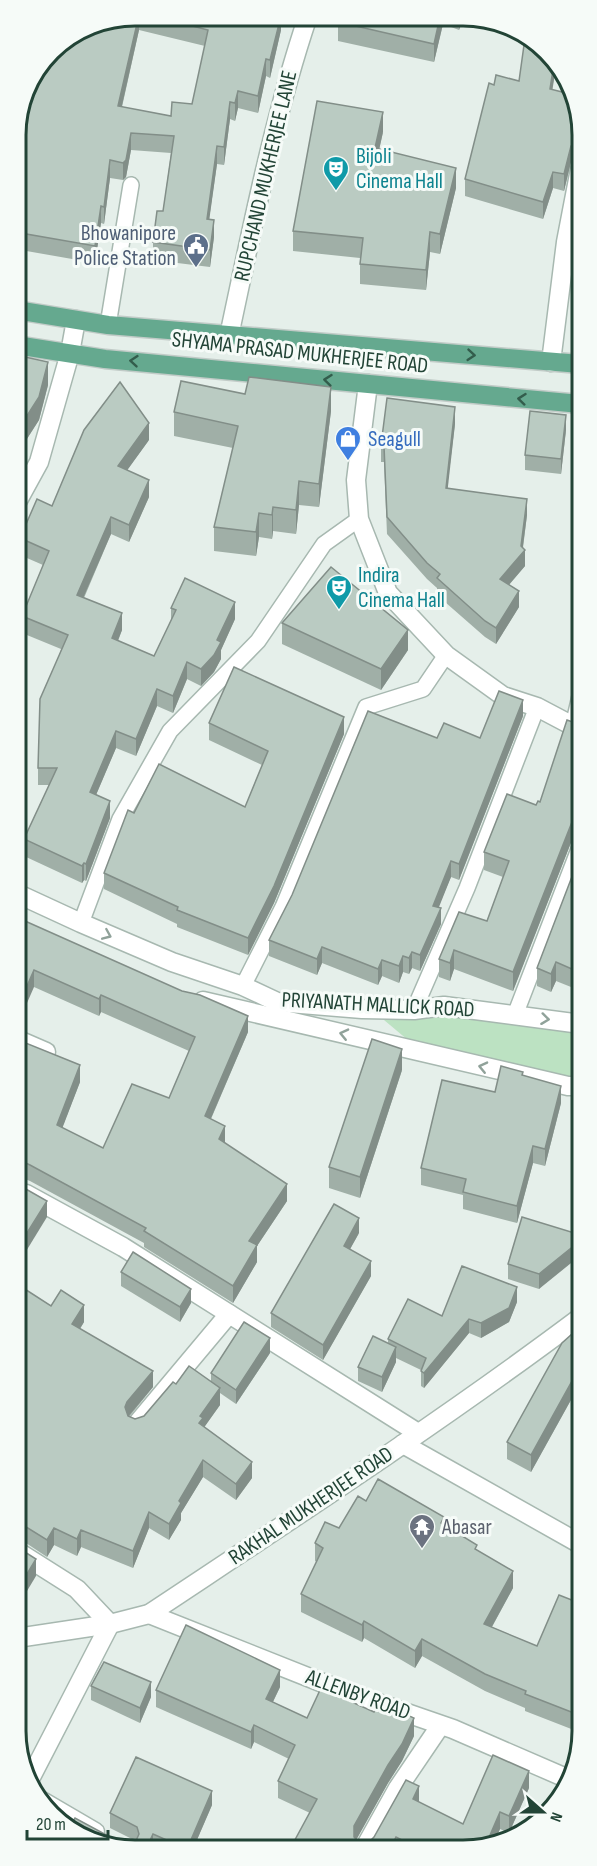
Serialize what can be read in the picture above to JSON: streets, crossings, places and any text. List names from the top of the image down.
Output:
{
  "streets": {
    "main road": ["SHYAMA PRASAD MUKHERJEE ROAD"],
    "street": [
      "RUPCHAND MUKHERJEE LANE",
      "PRIYANATH MALLICK ROAD",
      "RAKHAL MUKHERJEE ROAD",
      "ALLENBY ROAD"
    ]
  },
  "crossings": [
    ["RUPCHAND MUKHERJEE LANE", "SHYAMA PRASAD MUKHERJEE ROAD"],
    ["RAKHAL MUKHERJEE ROAD", "ALLENBY ROAD"]
  ],
  "places": {
    "theatre": ["Bijoli Cinema Hall", "Indira Cinema Hall"],
    "public building": ["Bhowanipore Police Station"],
    "shop": ["Seagull"],
    "temple": ["Abasar"]
  },
  "scale_bar": "20 m",
  "north": "right"
}
